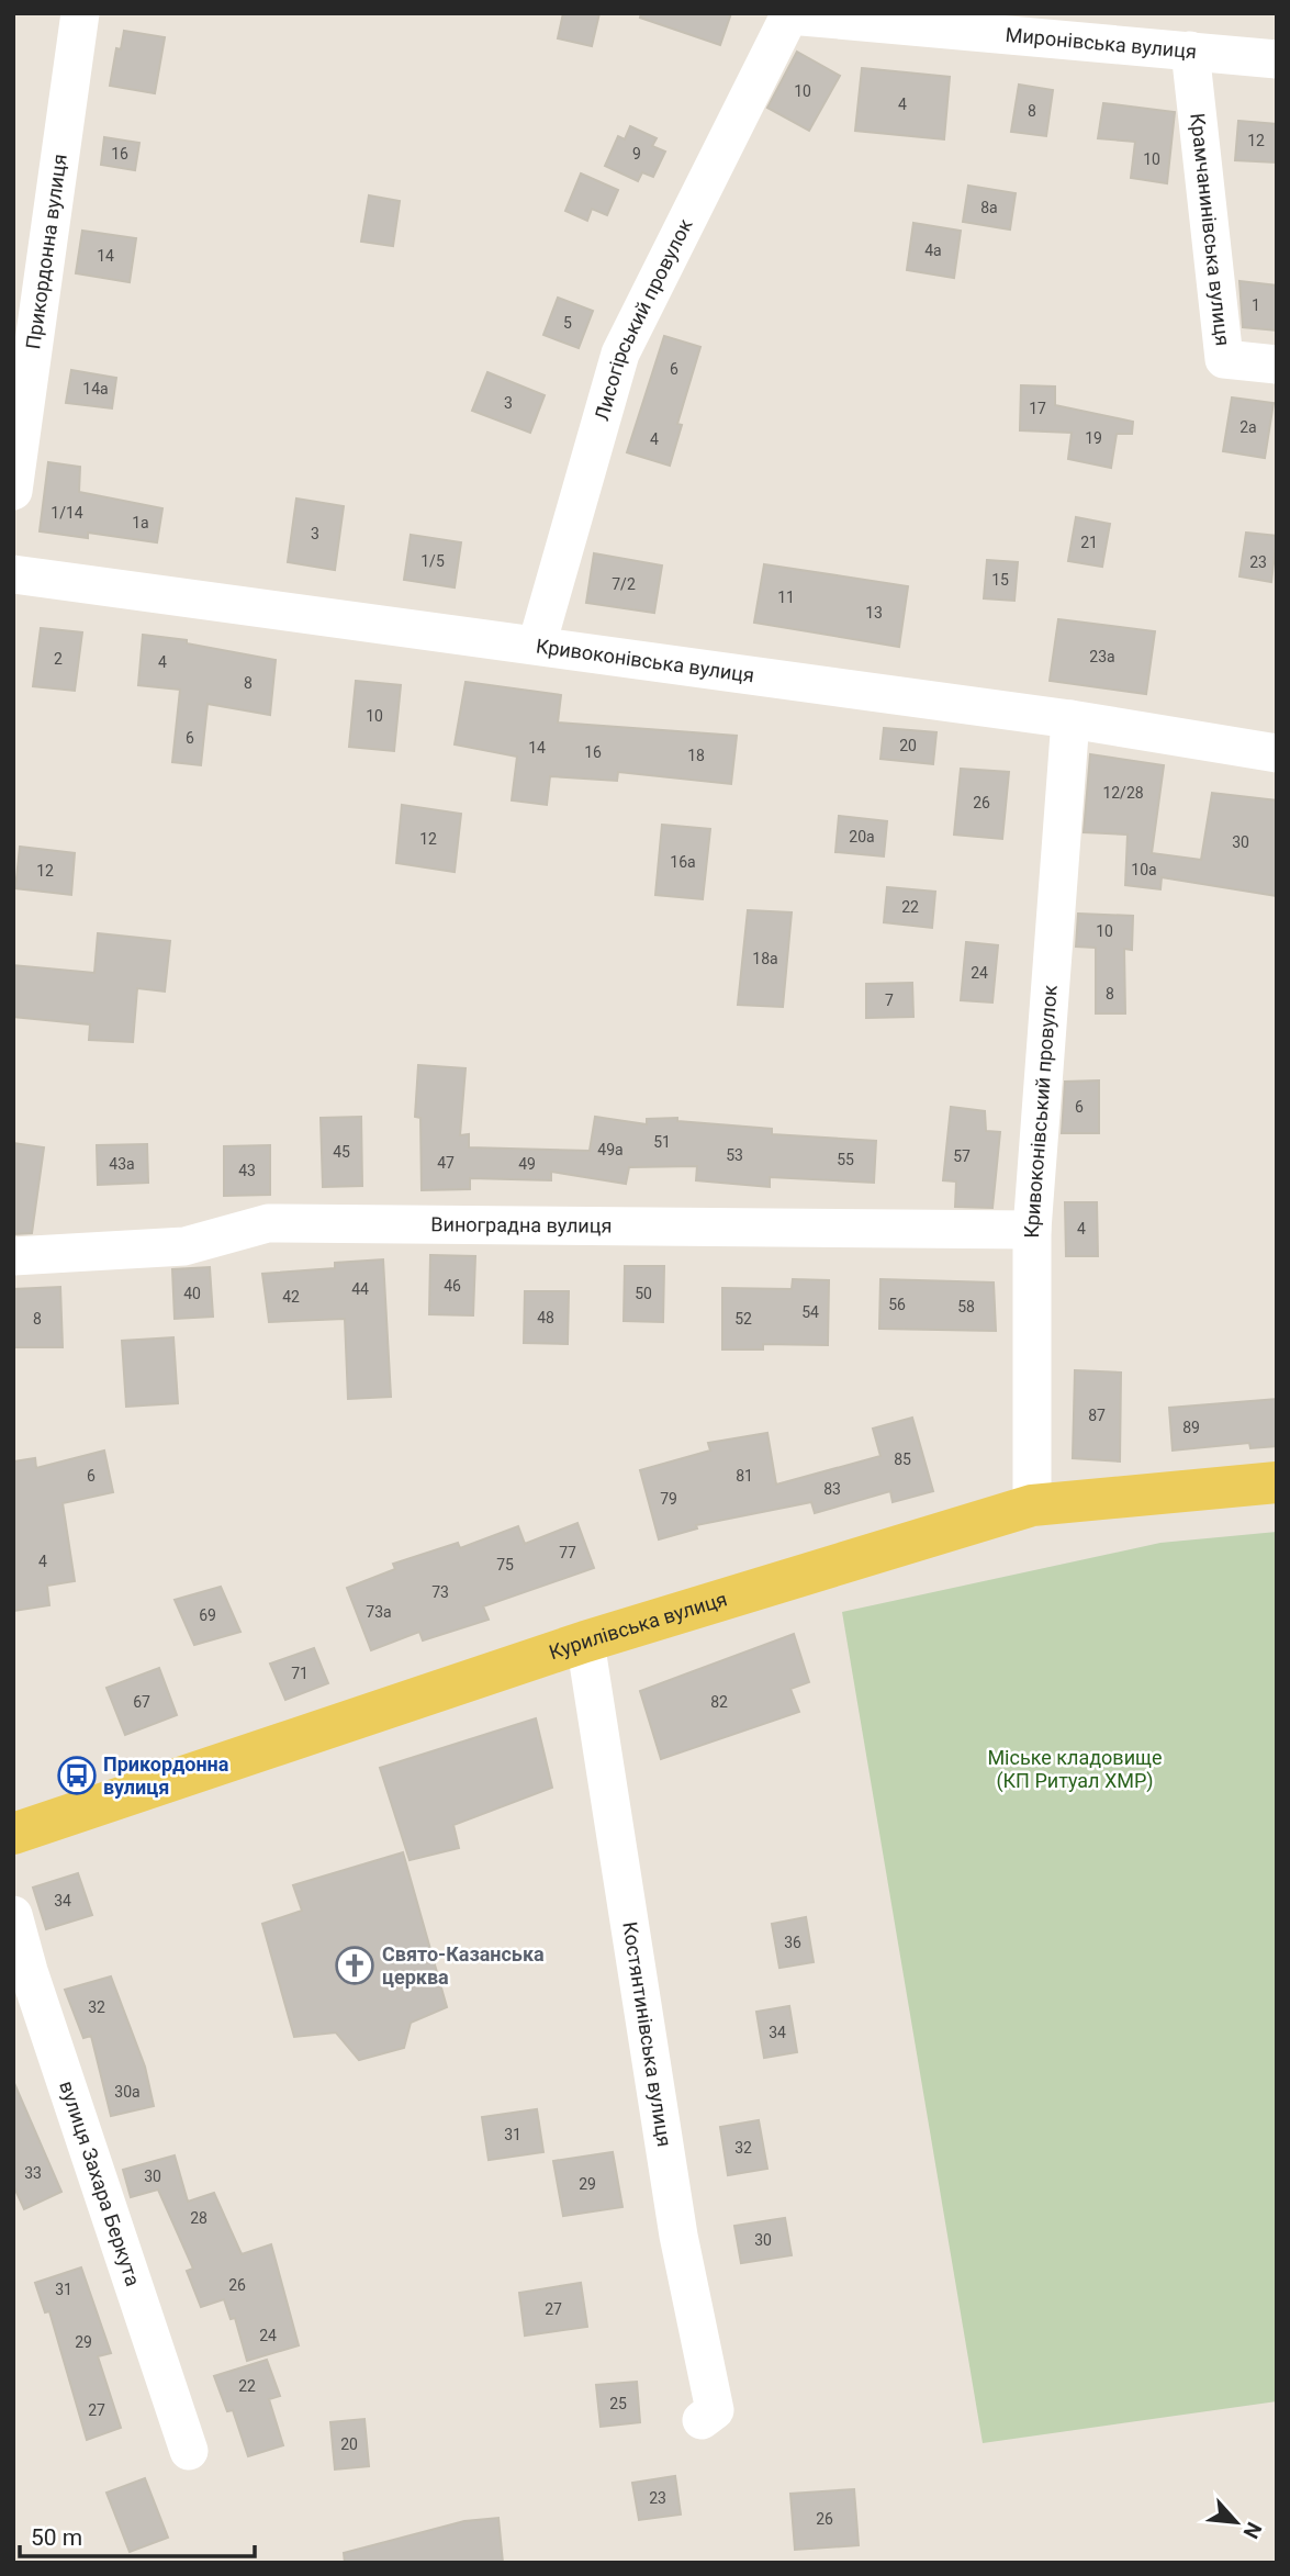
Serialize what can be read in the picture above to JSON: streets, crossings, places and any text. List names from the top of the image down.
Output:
{
  "streets": {
    "main road": ["Курилівська вулиця"],
    "street": [
      "Миронівська вулиця",
      "Крамчанинівська вулиця",
      "Прикордонна вулиця",
      "Лисогірський провулок",
      "Кривоконівська вулиця",
      "Кривоконівський провулок",
      "Виноградна вулиця",
      "Костянтинівська вулиця",
      "вулиця Захара Беркута"
    ]
  },
  "crossings": [
    ["Миронівська вулиця", "Крамчанинівська вулиця"],
    ["Миронівська вулиця", "Лисогірський провулок"],
    ["Лисогірський провулок", "Кривоконівська вулиця"],
    ["Кривоконівська вулиця", "Кривоконівський провулок"],
    ["Кривоконівський провулок", "Виноградна вулиця"],
    ["Кривоконівський провулок", "Курилівська вулиця"],
    ["Курилівська вулиця", "Костянтинівська вулиця"]
  ],
  "parks": ["Міське кладовище (КП Ритуал ХМР)"],
  "places": {
    "bus stop": ["Прикордонна вулиця"],
    "church": ["Свято-Казанська церква"]
  },
  "house_numbers": [
    "10",
    "4",
    "8",
    "12",
    "16",
    "9",
    "10",
    "8а",
    "4а",
    "14",
    "1",
    "5",
    "6",
    "14а",
    "3",
    "17",
    "2а",
    "19",
    "4",
    "1/14",
    "1а",
    "3",
    "21",
    "1/5",
    "23",
    "15",
    "7/2",
    "11",
    "13",
    "23а",
    "2",
    "4",
    "8",
    "10",
    "6",
    "20",
    "14",
    "16",
    "18",
    "12/28",
    "26",
    "20а",
    "12",
    "30",
    "16а",
    "10а",
    "12",
    "22",
    "10",
    "18а",
    "24",
    "8",
    "7",
    "6",
    "51",
    "49а",
    "45",
    "53",
    "57",
    "55",
    "47",
    "43а",
    "49",
    "43",
    "4",
    "46",
    "44",
    "40",
    "50",
    "42",
    "56",
    "58",
    "54",
    "48",
    "8",
    "52",
    "87",
    "89",
    "85",
    "6",
    "81",
    "83",
    "79",
    "77",
    "4",
    "75",
    "73",
    "73а",
    "69",
    "71",
    "67",
    "82",
    "34",
    "36",
    "32",
    "34",
    "30а",
    "31",
    "32",
    "33",
    "30",
    "29",
    "28",
    "30",
    "26",
    "31",
    "27",
    "24",
    "29",
    "22",
    "25",
    "27",
    "20",
    "23",
    "26"
  ],
  "scale_bar": "50 m",
  "north": "bottom right"
}
